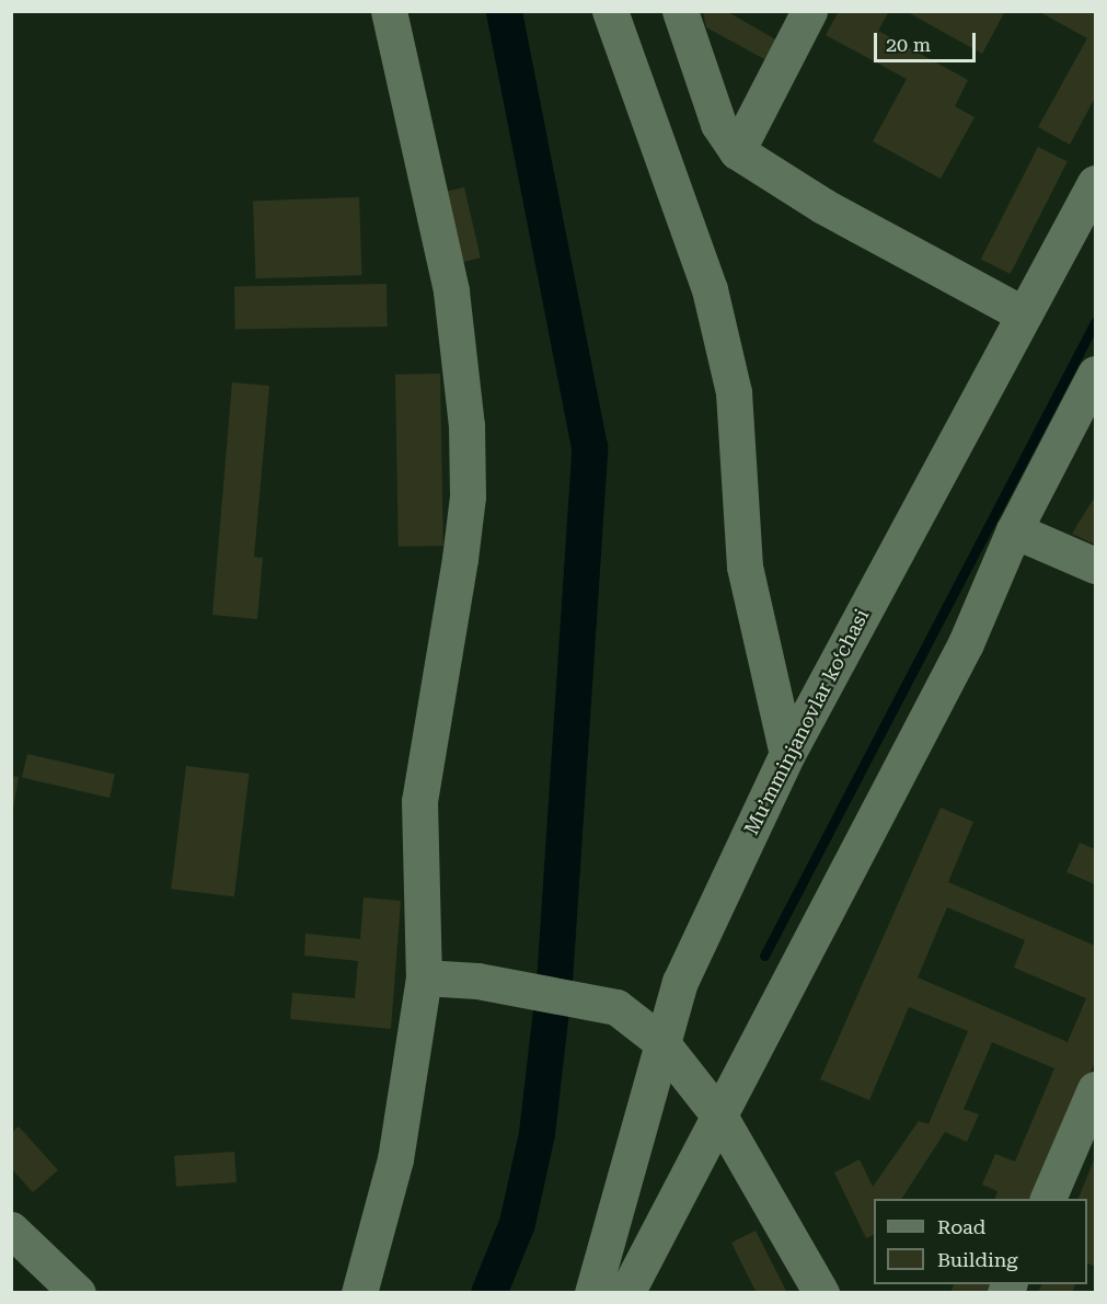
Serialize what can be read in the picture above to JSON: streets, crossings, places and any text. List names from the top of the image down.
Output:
{
  "streets": {
    "street": ["Mu’mminjanovlar ko‘chasi"]
  },
  "legend": ["Road", "Building"],
  "scale_bar": "20 m"
}
